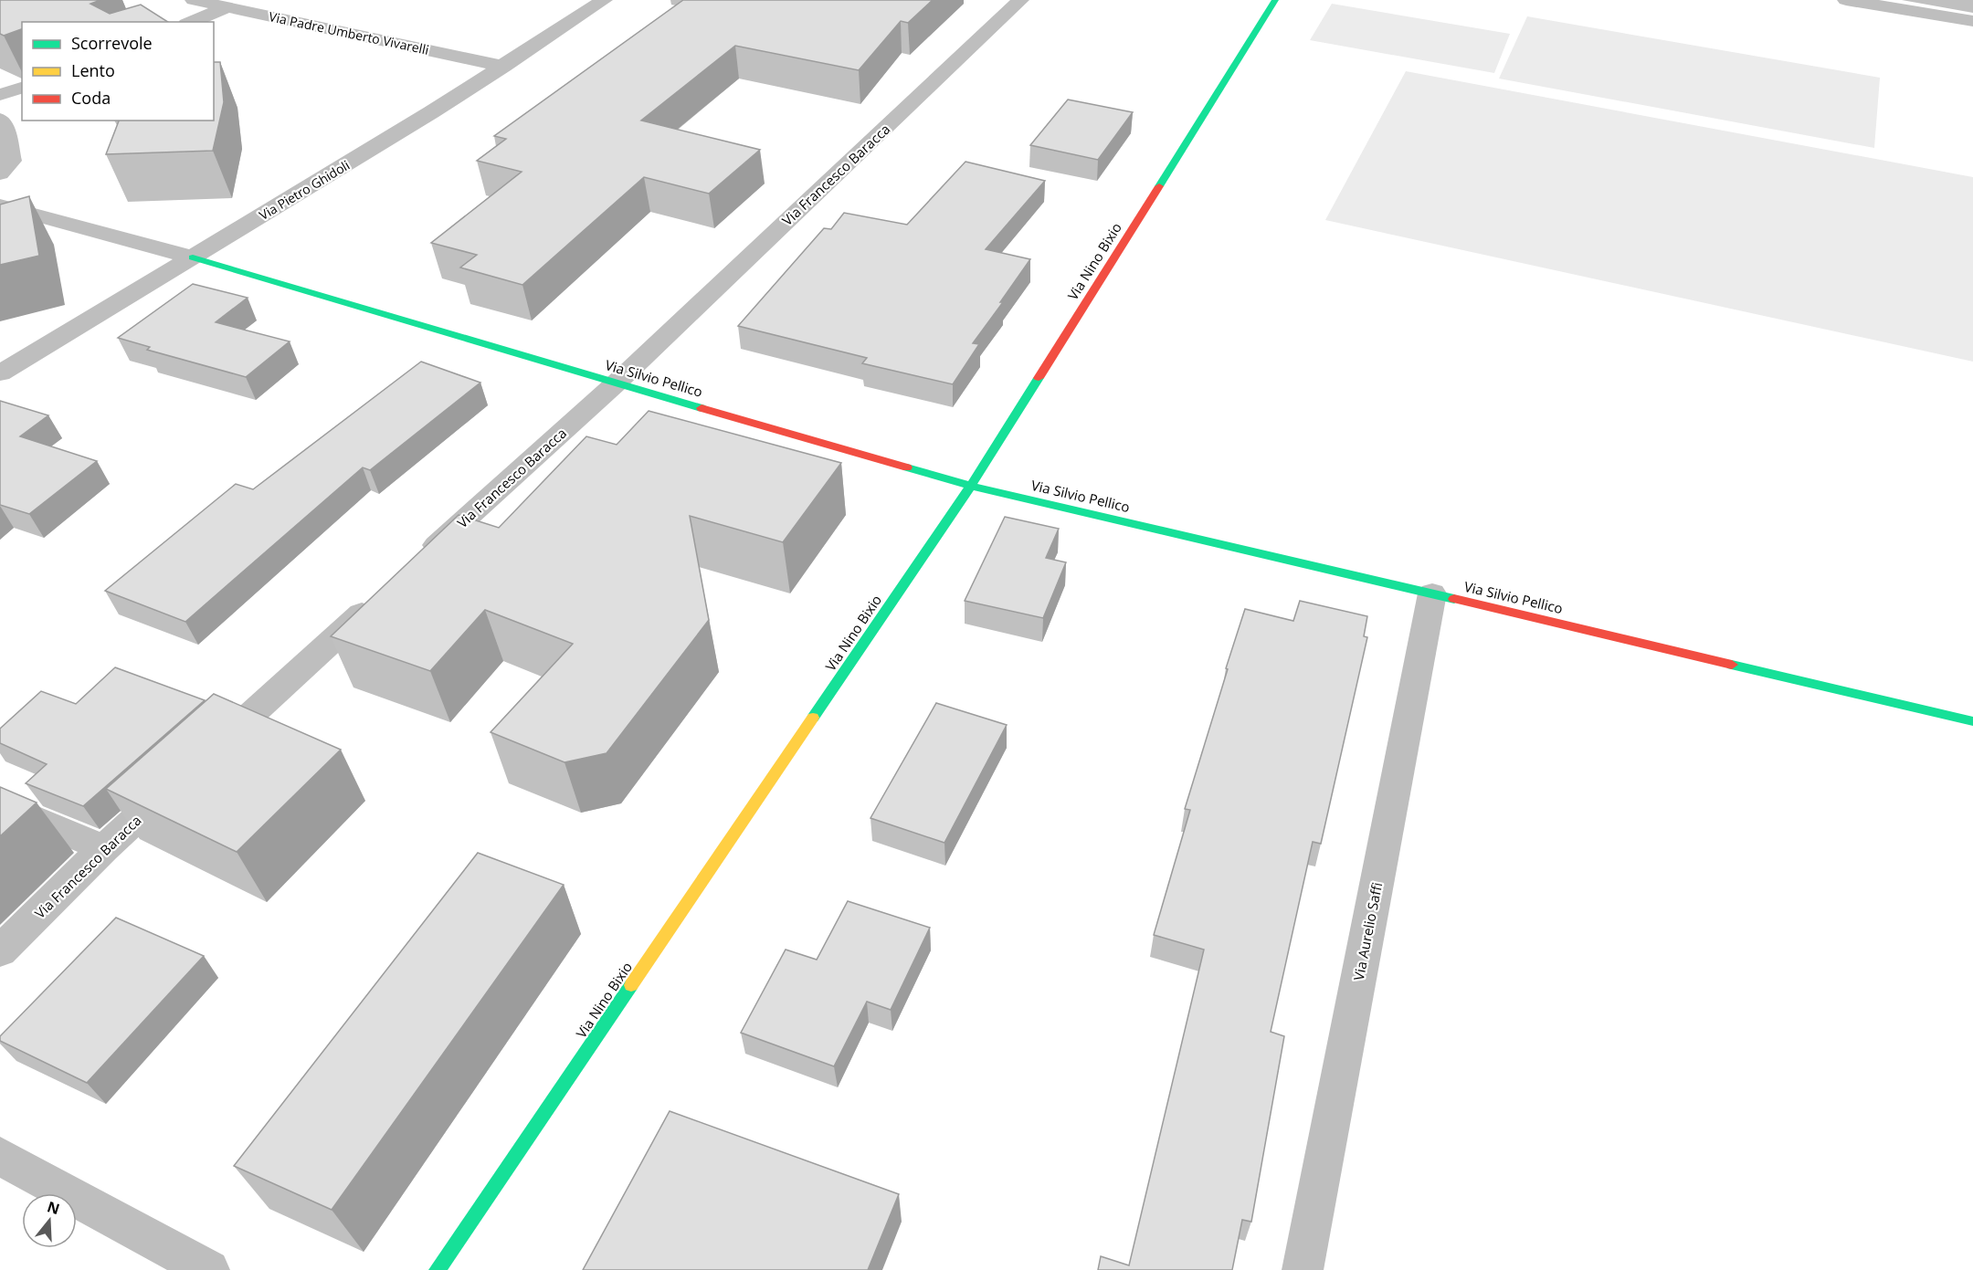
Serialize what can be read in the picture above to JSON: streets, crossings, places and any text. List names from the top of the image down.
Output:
{
  "streets": {
    "street": [
      "Via Padre Umberto Vivarelli",
      "Via Francesco Baracca",
      "Via Pietro Ghidoli",
      "Via Nino Bixio",
      "Via Silvio Pellico",
      "Via Aurelio Saffi"
    ]
  },
  "crossings": [
    ["Via Padre Umberto Vivarelli", "Via Pietro Ghidoli"],
    ["Via Francesco Baracca", "Via Silvio Pellico"],
    ["Via Pietro Ghidoli", "Via Silvio Pellico"],
    ["Via Nino Bixio", "Via Silvio Pellico"],
    ["Via Silvio Pellico", "Via Aurelio Saffi"]
  ],
  "legend": ["Scorrevole", "Lento", "Coda"],
  "north": "top"
}
